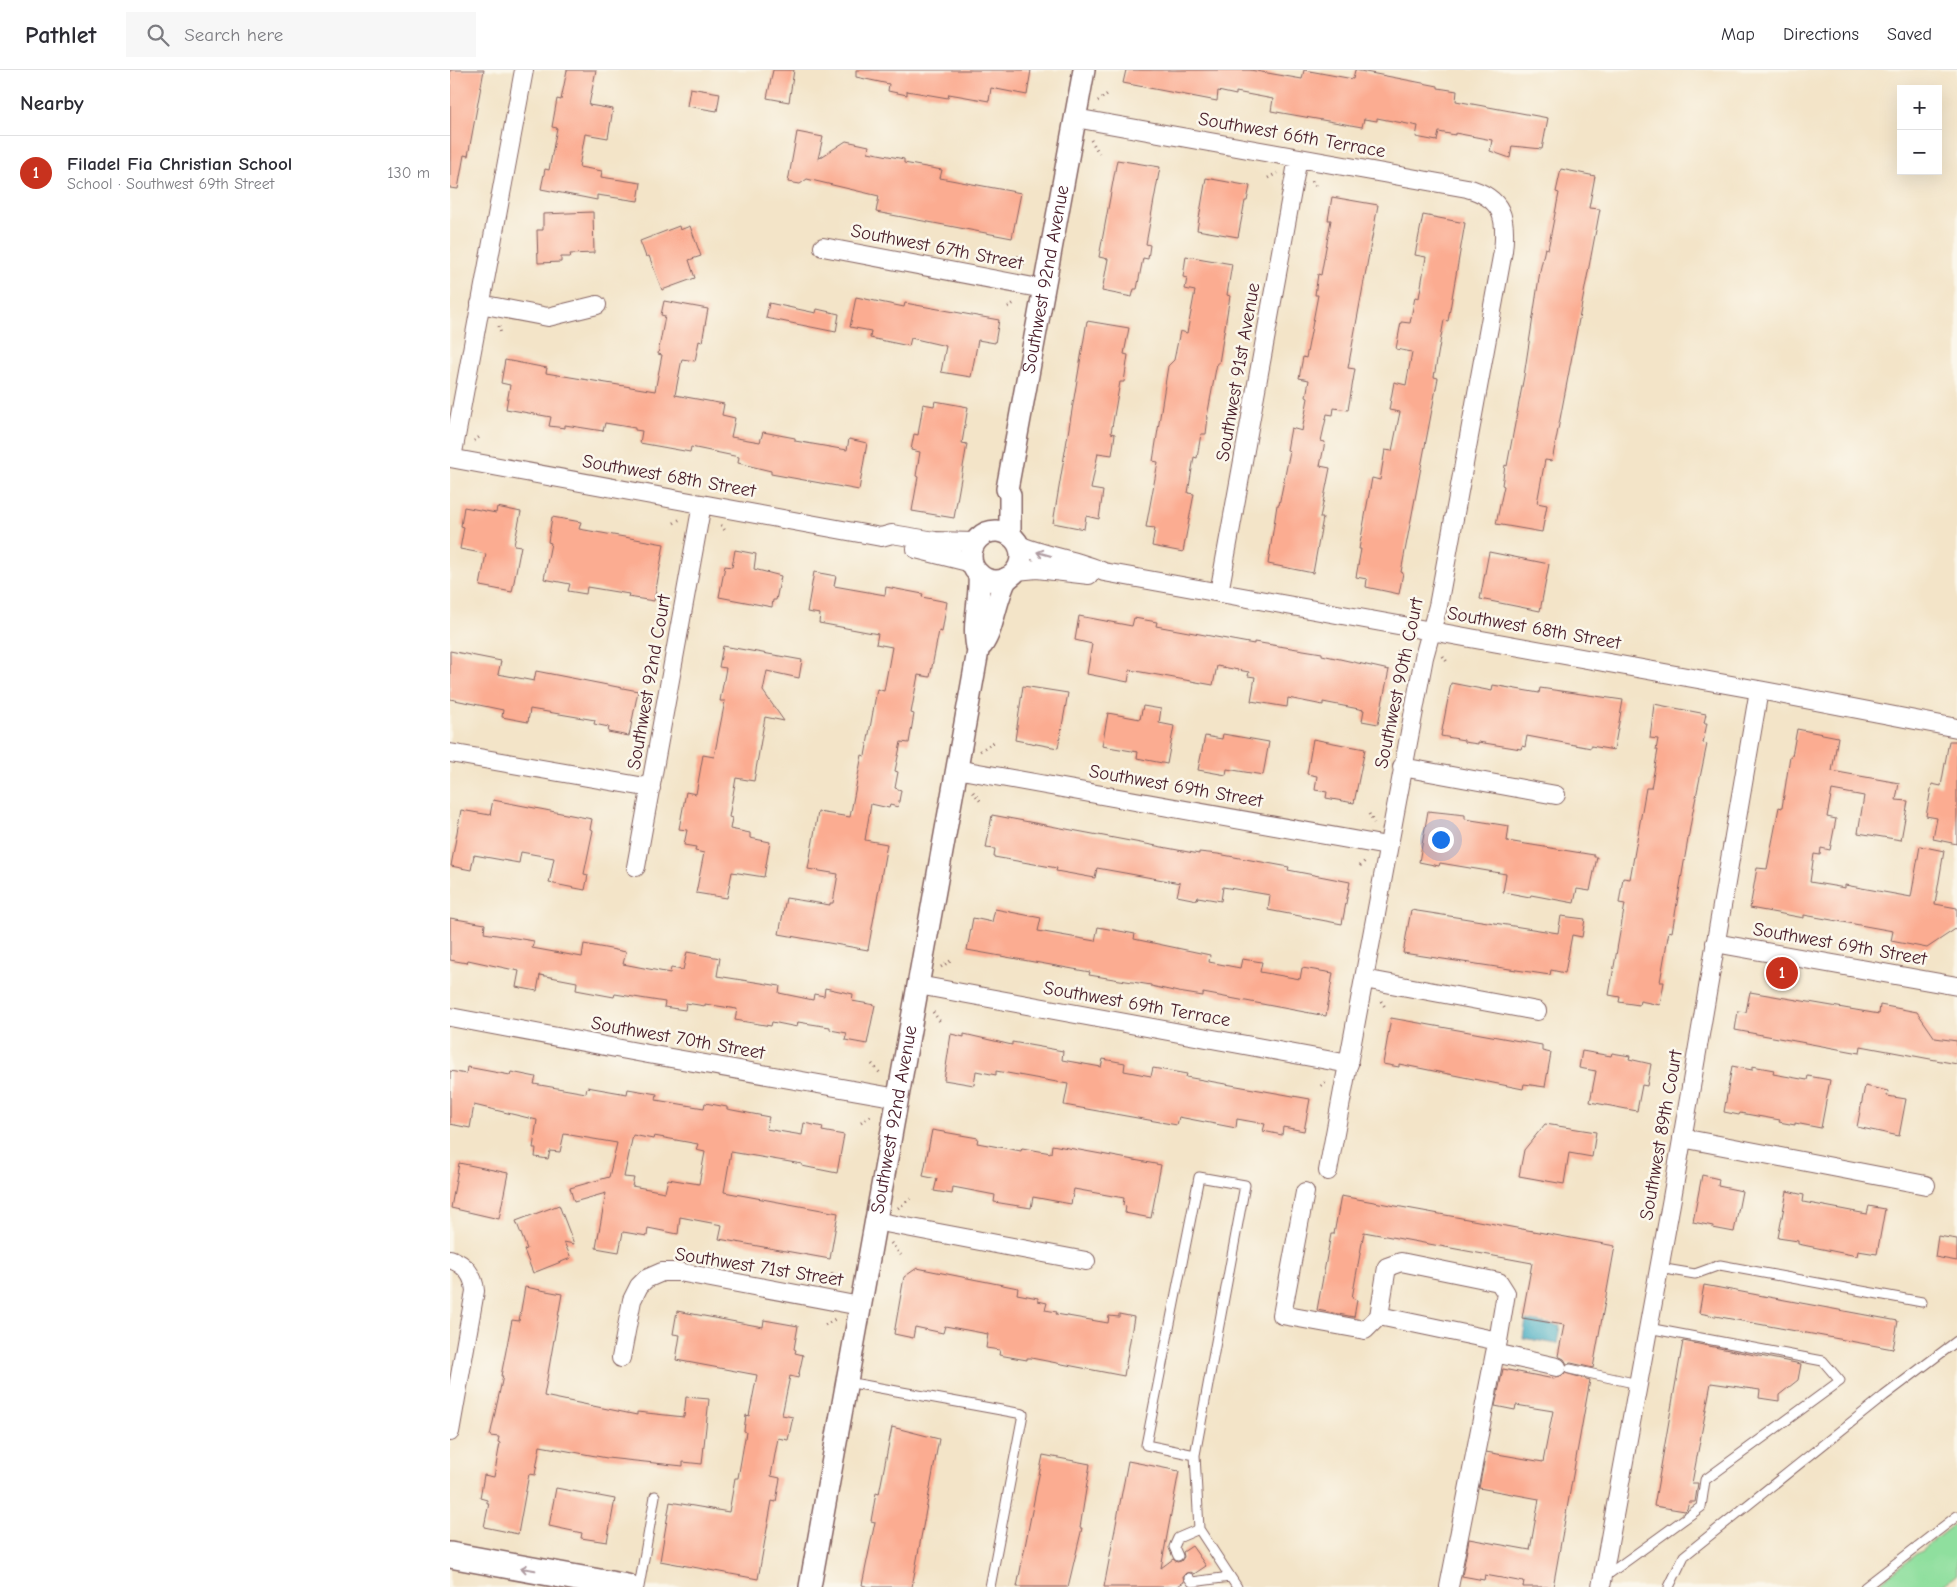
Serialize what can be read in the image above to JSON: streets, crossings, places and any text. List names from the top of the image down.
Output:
{
  "streets": {
    "street": [
      "Southwest 66th Terrace",
      "Southwest 67th Street",
      "Southwest 92nd Avenue",
      "Southwest 91st Avenue",
      "Southwest 68th Street",
      "Southwest 92nd Court",
      "Southwest 90th Court",
      "Southwest 69th Street",
      "Southwest 69th Terrace",
      "Southwest 70th Street",
      "Southwest 89th Court",
      "Southwest 71st Street"
    ]
  },
  "crossings": [
    ["Southwest 66th Terrace", "Southwest 92nd Avenue"],
    ["Southwest 66th Terrace", "Southwest 91st Avenue"],
    ["Southwest 66th Terrace", "Southwest 90th Court"],
    ["Southwest 67th Street", "Southwest 92nd Avenue"],
    ["Southwest 92nd Avenue", "Southwest 68th Street"],
    ["Southwest 92nd Avenue", "Southwest 69th Street"],
    ["Southwest 92nd Avenue", "Southwest 69th Terrace"],
    ["Southwest 92nd Avenue", "Southwest 70th Street"],
    ["Southwest 92nd Avenue", "Southwest 71st Street"],
    ["Southwest 91st Avenue", "Southwest 68th Street"],
    ["Southwest 68th Street", "Southwest 92nd Court"],
    ["Southwest 68th Street", "Southwest 90th Court"],
    ["Southwest 68th Street", "Southwest 89th Court"],
    ["Southwest 90th Court", "Southwest 69th Street"],
    ["Southwest 90th Court", "Southwest 69th Terrace"],
    ["Southwest 69th Street", "Southwest 89th Court"]
  ],
  "page": {
    "header": "Pathlet",
    "search": "Search here",
    "nav": ["Map", "Directions", "Saved"],
    "heading": "Nearby",
    "map_buttons": ["+", "−"],
    "list": [
      {
        "mark": "1",
        "name": "Filadel Fia Christian School",
        "note": "School · Southwest 69th Street",
        "value": "130 m"
      }
    ],
    "pins": "1"
  }
}
